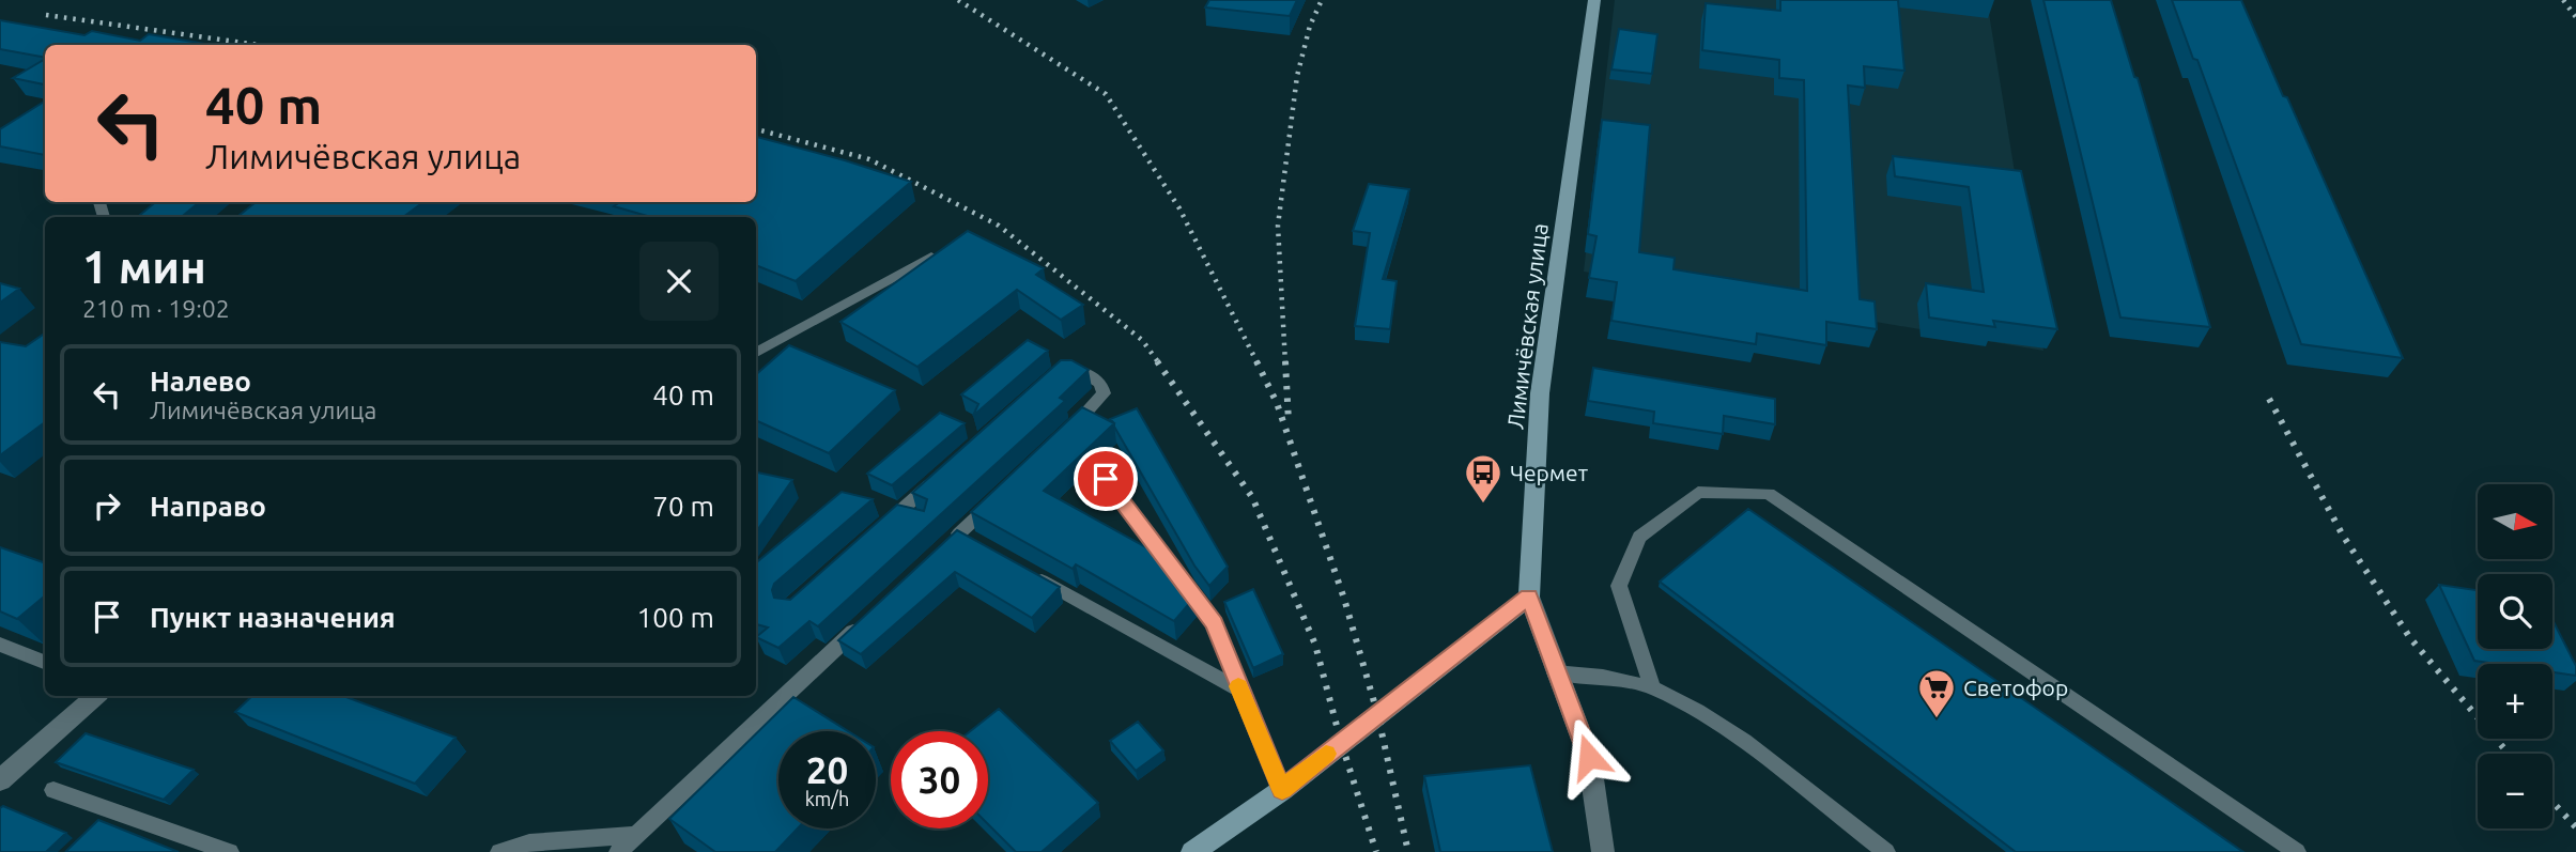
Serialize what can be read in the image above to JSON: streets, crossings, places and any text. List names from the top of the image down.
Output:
{
  "streets": {
    "main road": ["Лимичёвская улица"]
  },
  "places": {
    "bus stop": ["Чермет"],
    "supermarket": ["Светофор"]
  },
  "north": "right",
  "page": {
    "turn": ["40 m", "Лимичёвская улица"],
    "heading": ["1 мин", "210 m · 19:02"],
    "list": [
      {
        "name": "Налево",
        "note": "Лимичёвская улица",
        "value": "40 m"
      },
      {
        "name": "Направо",
        "value": "70 m"
      },
      {
        "name": "Пункт назначения",
        "value": "100 m"
      }
    ],
    "map_buttons": ["+", "−"],
    "speed": "20 km/h",
    "limit": "30"
  }
}
